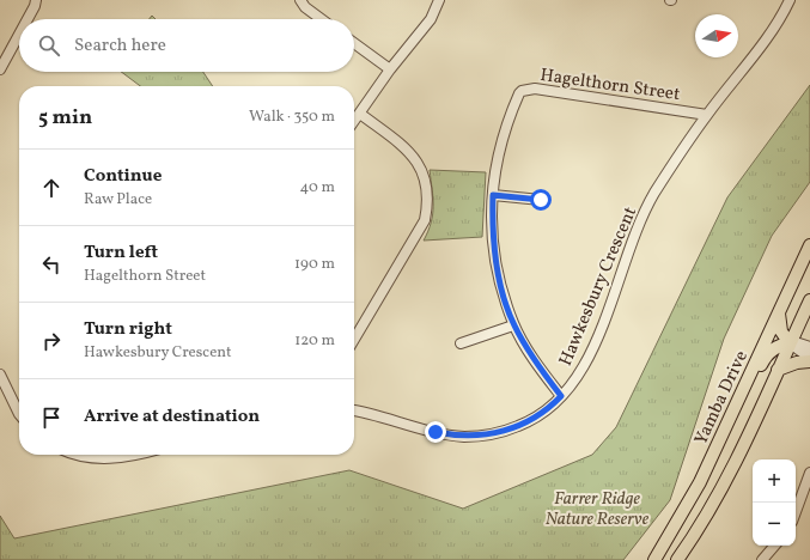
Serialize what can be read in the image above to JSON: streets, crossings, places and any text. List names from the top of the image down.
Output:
{
  "streets": {
    "main road": ["Yamba Drive"],
    "street": ["Hagelthorn Street", "Hawkesbury Crescent"]
  },
  "crossings": [
    ["Hagelthorn Street", "Hawkesbury Crescent"]
  ],
  "parks": ["Farrer Ridge Nature Reserve"],
  "north": "right",
  "page": {
    "search": "Search here",
    "heading": ["5 min", "Walk · 350 m"],
    "list": [
      ["Continue", "Raw Place", "40 m"],
      ["Turn left", "Hagelthorn Street", "190 m"],
      ["Turn right", "Hawkesbury Crescent", "120 m"],
      "Arrive at destination"
    ],
    "map_buttons": ["+", "−"]
  }
}
